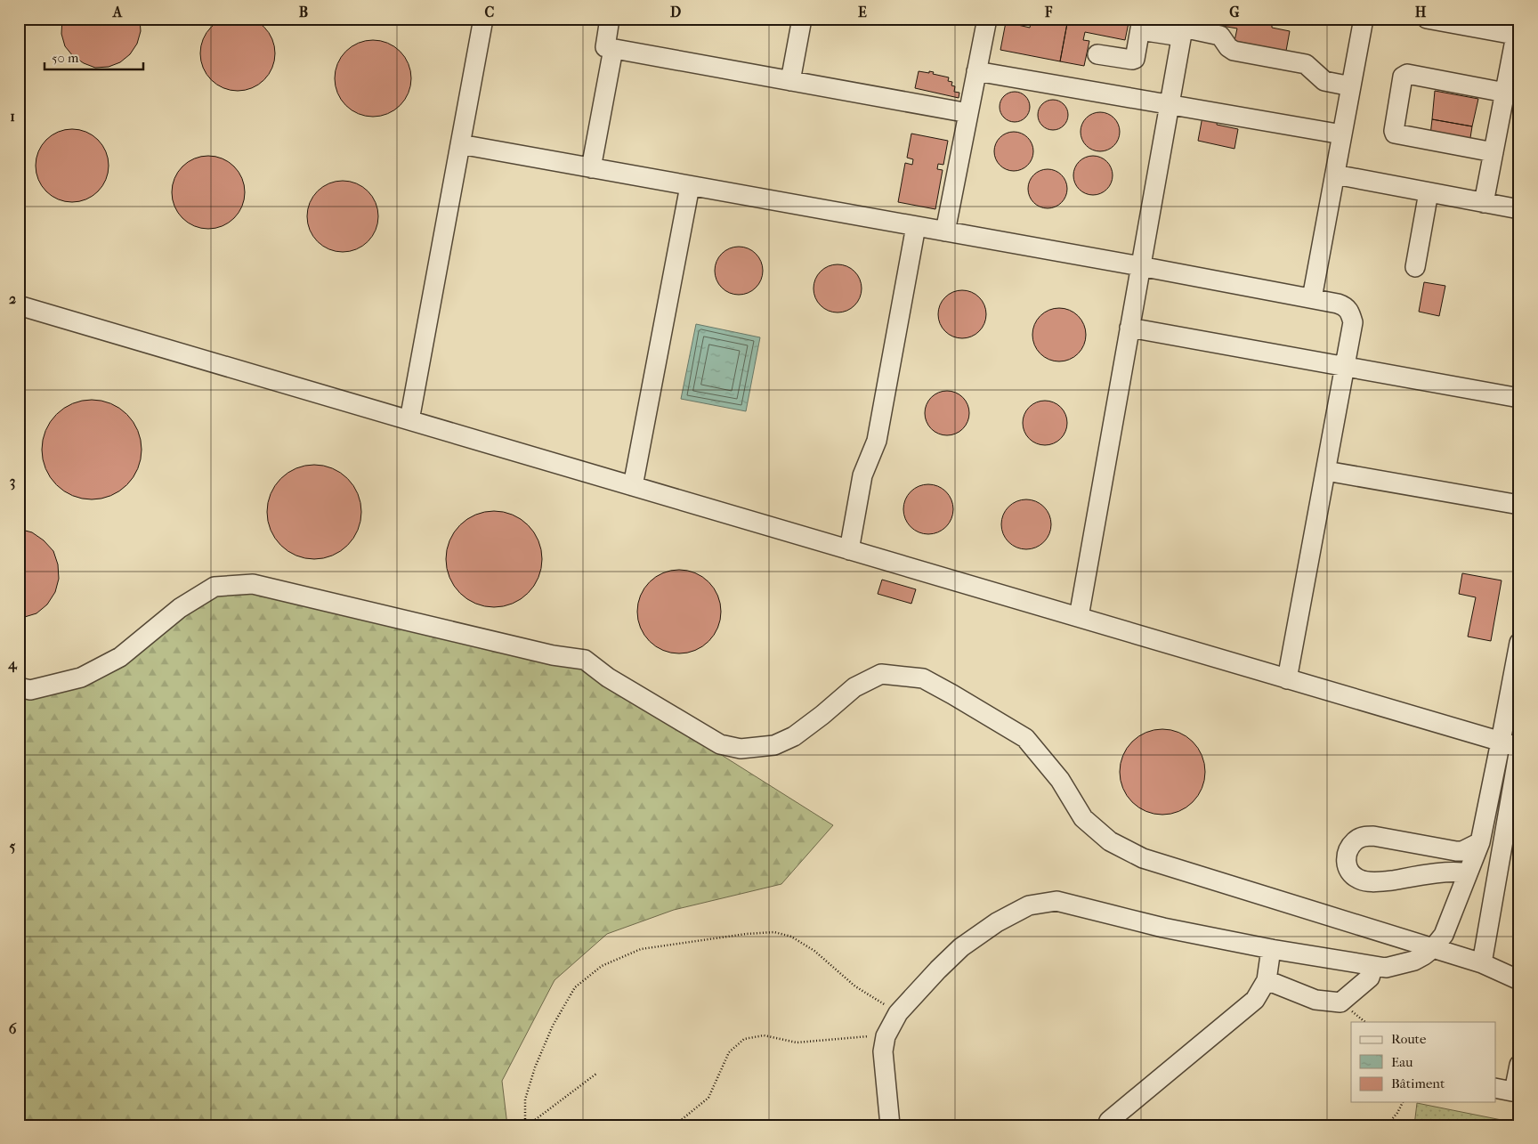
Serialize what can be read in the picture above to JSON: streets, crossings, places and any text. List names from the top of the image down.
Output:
{
  "legend": ["Route", "Eau", "Bâtiment"],
  "scale_bar": "50 m",
  "grid": {
    "columns": [
      "A",
      "B",
      "C",
      "D",
      "E",
      "F",
      "G",
      "H"
    ],
    "rows": [
      "1",
      "2",
      "3",
      "4",
      "5",
      "6"
    ]
  }
}
